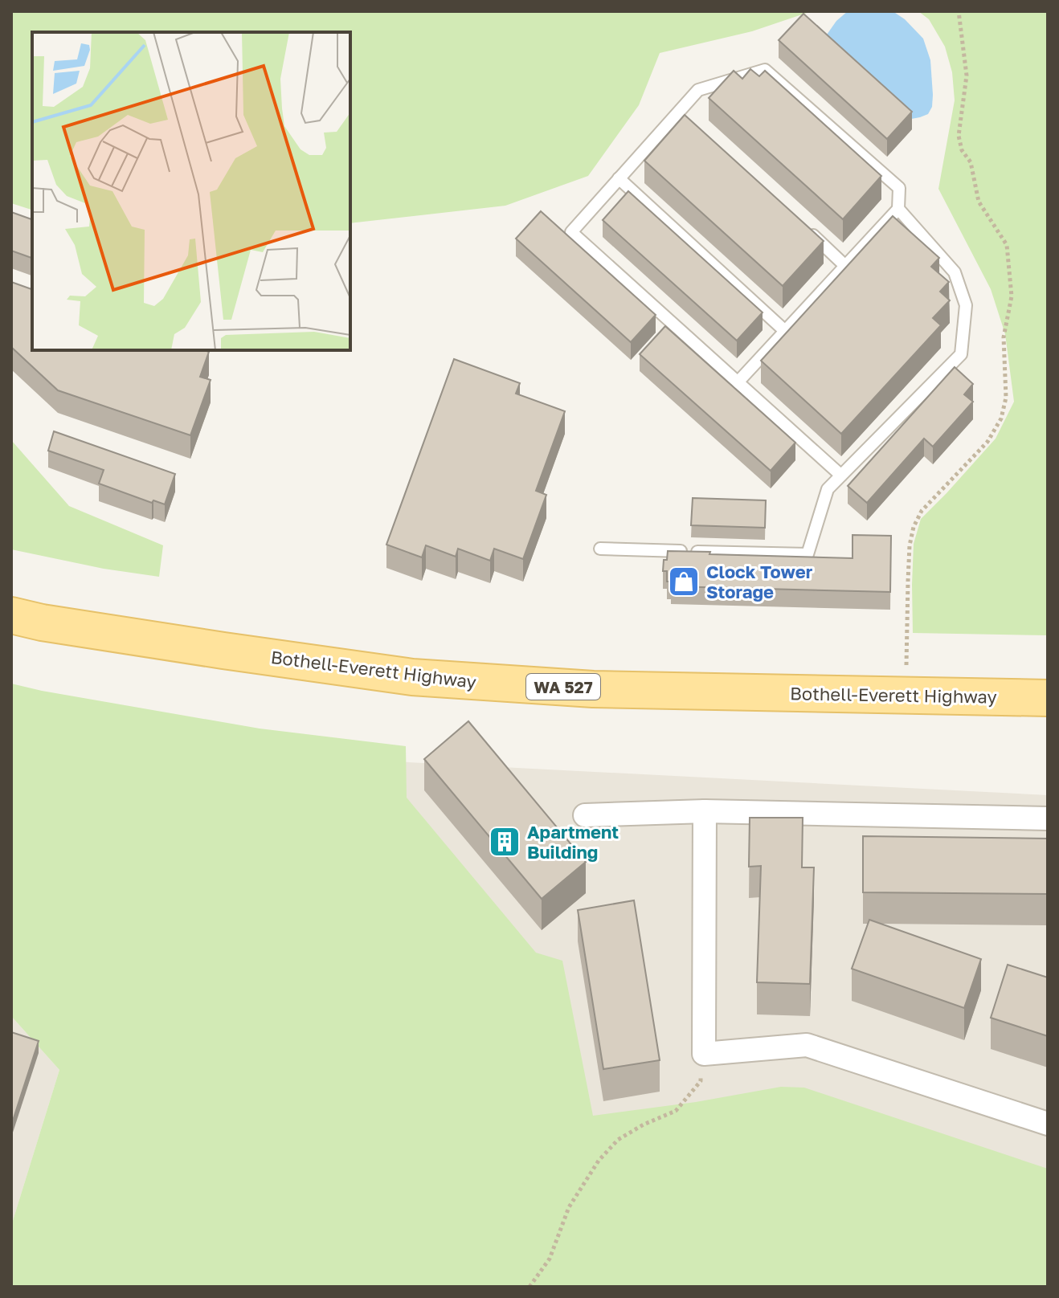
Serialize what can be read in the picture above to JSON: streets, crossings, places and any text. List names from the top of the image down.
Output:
{
  "streets": {
    "main road": ["Bothell-Everett Highway", "WA 527"]
  },
  "places": {
    "shop": ["Clock Tower Storage"],
    "building": ["Apartment Building"]
  }
}
